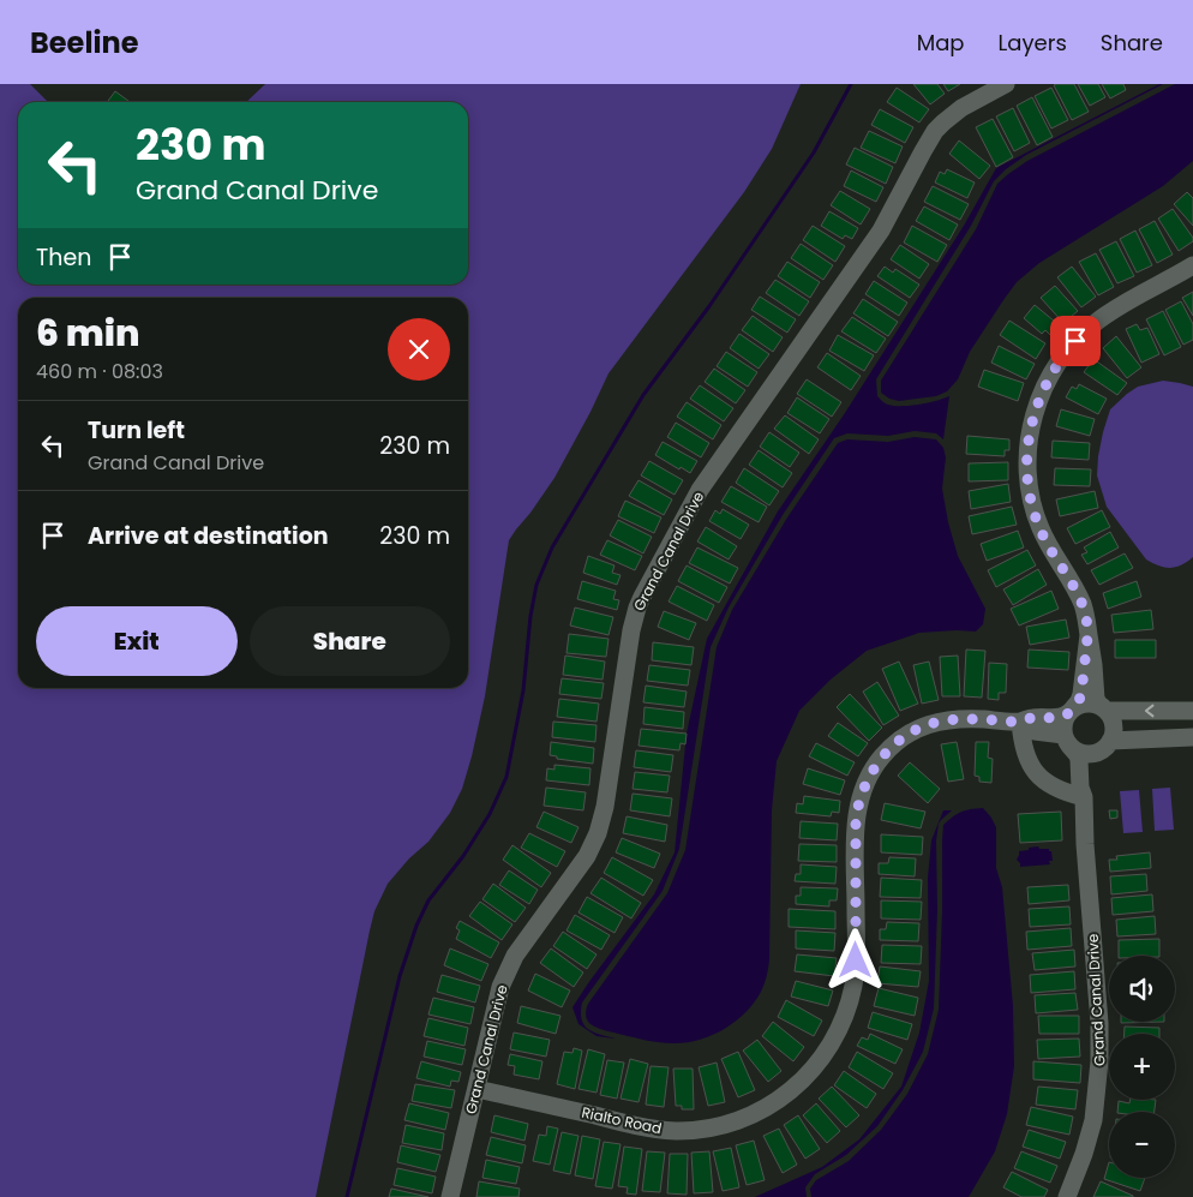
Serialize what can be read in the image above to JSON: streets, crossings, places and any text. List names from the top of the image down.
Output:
{
  "streets": {
    "street": ["Grand Canal Drive", "Rialto Road"]
  },
  "crossings": [
    ["Grand Canal Drive", "Rialto Road"]
  ],
  "page": {
    "header": "Beeline",
    "nav": ["Map", "Layers", "Share"],
    "turn": ["230 m", "Grand Canal Drive"],
    "then": "Then",
    "heading": ["6 min", "460 m · 08:03"],
    "list": [
      {
        "name": "Turn left",
        "note": "Grand Canal Drive",
        "value": "230 m"
      },
      {
        "name": "Arrive at destination",
        "value": "230 m"
      }
    ],
    "buttons": ["Exit", "Share"],
    "map_buttons": ["+", "−"]
  }
}
